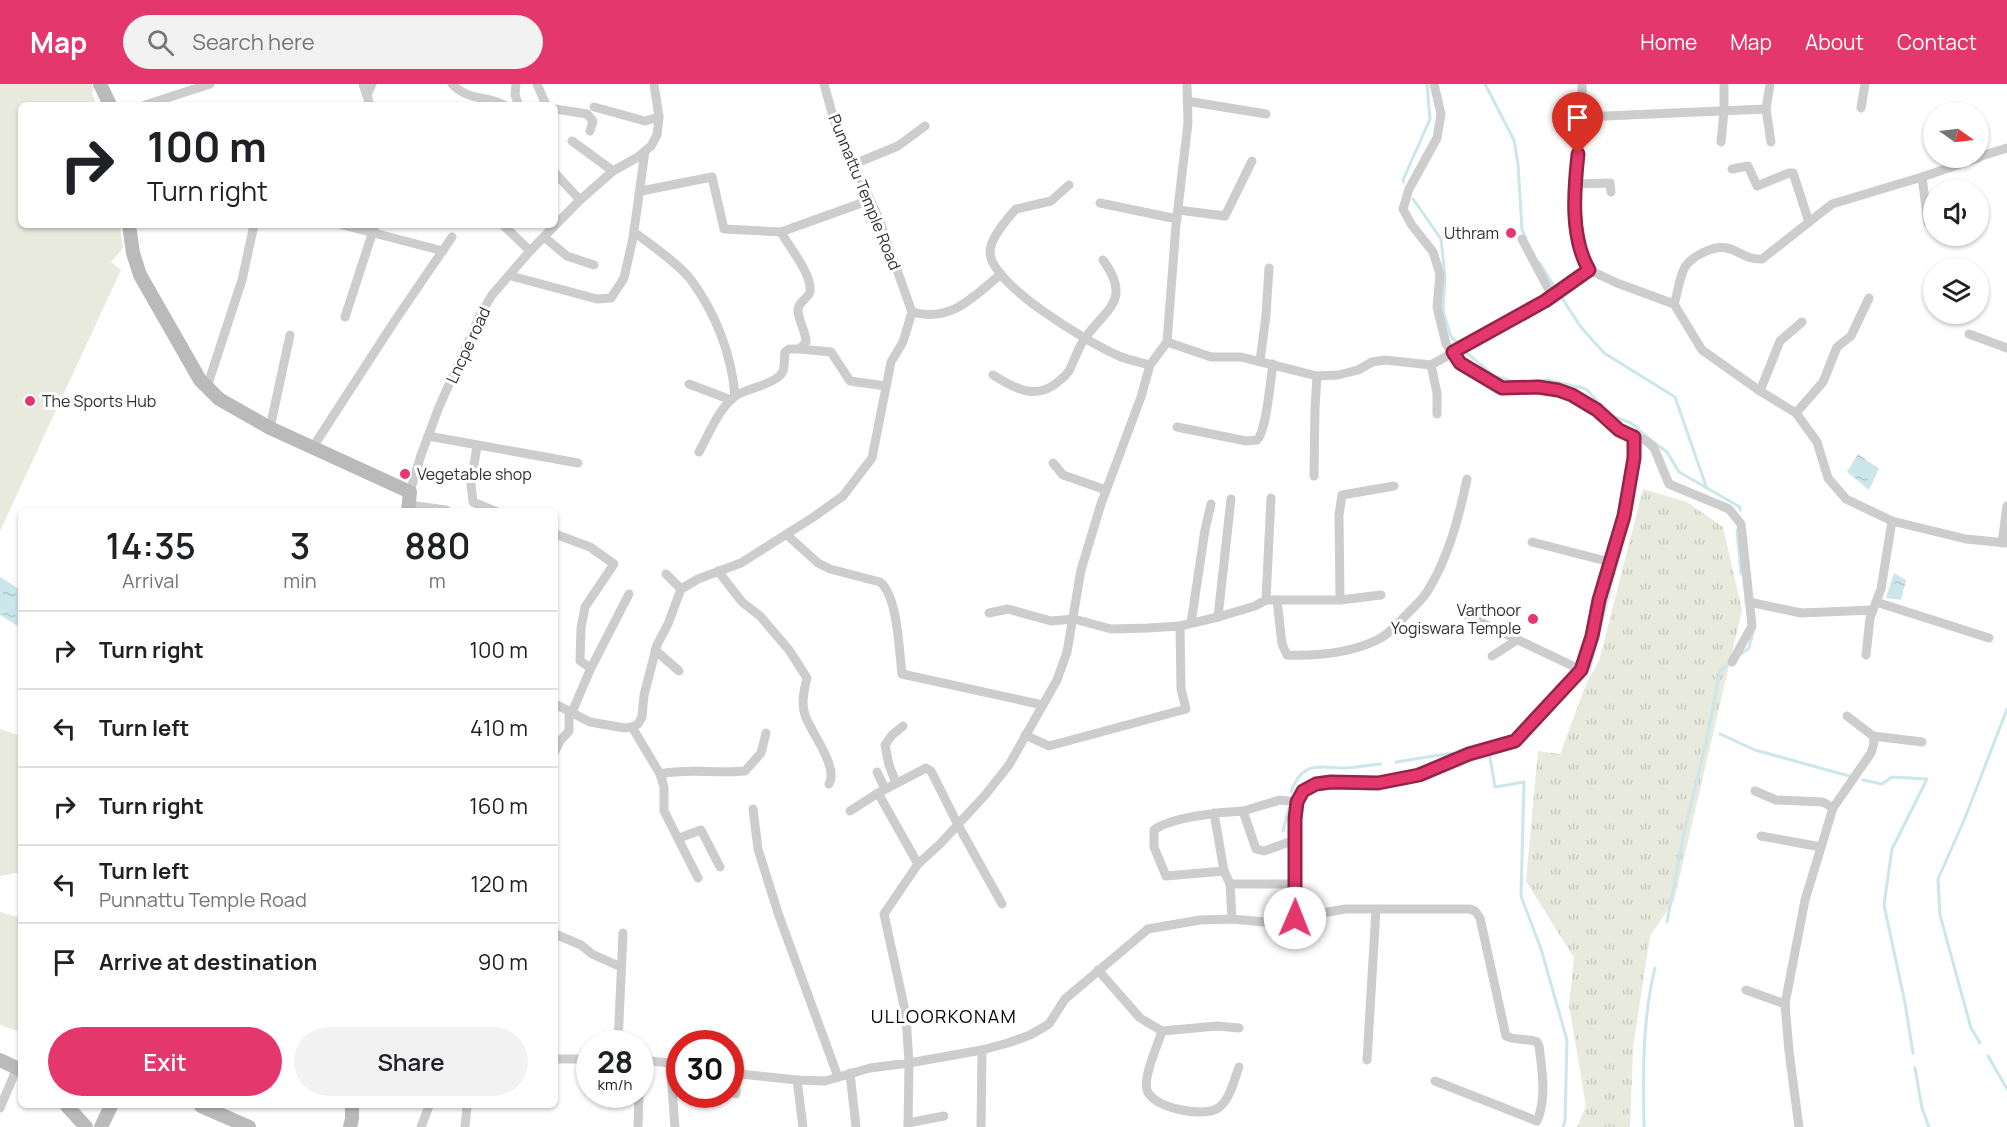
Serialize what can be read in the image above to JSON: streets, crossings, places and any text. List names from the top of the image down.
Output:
{
  "streets": {
    "street": ["Punnattu Temple Road", "Lncpe road"]
  },
  "districts": ["ULLOORKONAM"],
  "places": [
    "Uthram",
    "The Sports Hub",
    "Vegetable shop",
    "Varthoor Yogiswara Temple"
  ],
  "north": "right",
  "page": {
    "header": "Map",
    "search": "Search here",
    "nav": [
      "Home",
      "Map",
      "About",
      "Contact"
    ],
    "turn": ["100 m", "Turn right"],
    "eta": [
      "14:35",
      "Arrival",
      "3",
      "min",
      "880",
      "m"
    ],
    "list": [
      {
        "name": "Turn right",
        "value": "100 m"
      },
      {
        "name": "Turn left",
        "value": "410 m"
      },
      {
        "name": "Turn right",
        "value": "160 m"
      },
      {
        "name": "Turn left",
        "note": "Punnattu Temple Road",
        "value": "120 m"
      },
      {
        "name": "Arrive at destination",
        "value": "90 m"
      }
    ],
    "buttons": ["Exit", "Share"],
    "speed": "28 km/h",
    "limit": "30"
  }
}
